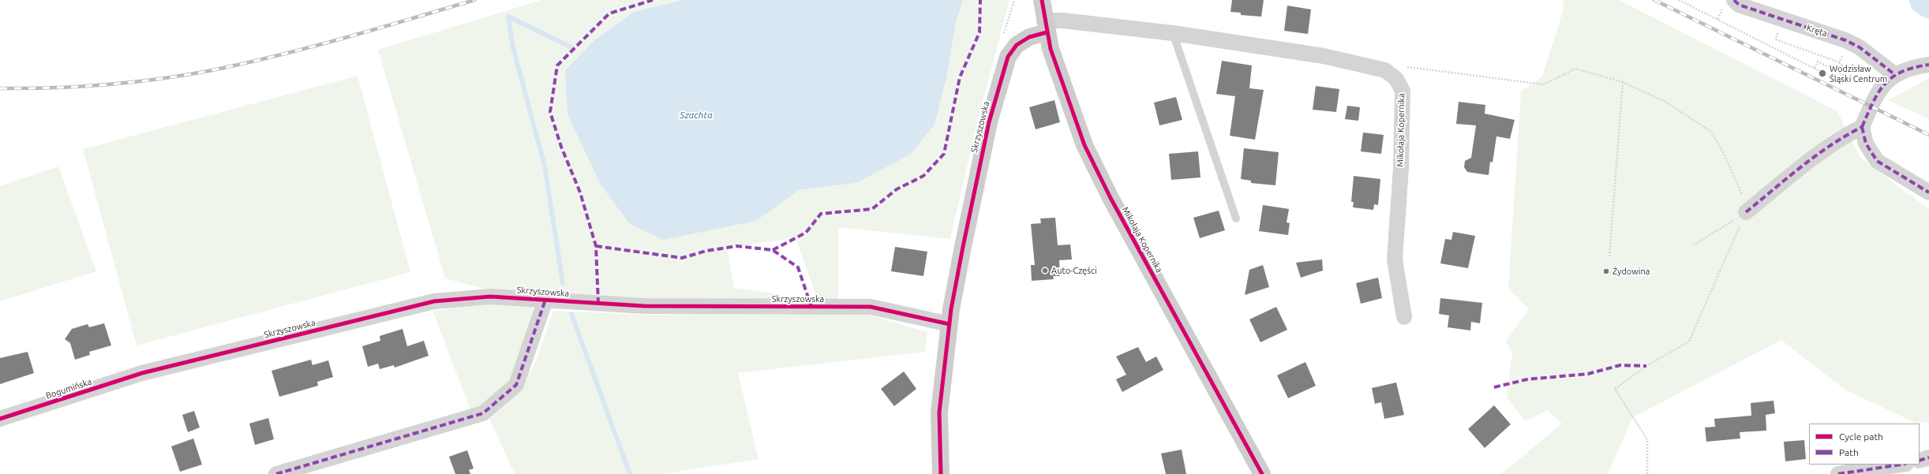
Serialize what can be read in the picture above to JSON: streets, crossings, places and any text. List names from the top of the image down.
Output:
{
  "streets": {
    "street": [
      "Kręta",
      "Skrzyszowska",
      "Mikołaja Kopernika",
      "Bogumińska"
    ]
  },
  "crossings": [
    ["Skrzyszowska", "Mikołaja Kopernika"],
    ["Skrzyszowska", "Bogumińska"]
  ],
  "water": ["Szachta"],
  "places": ["Wodzisław Śląski Centrum", "Auto-Części", "Żydowina"],
  "legend": ["Cycle path", "Path"]
}
